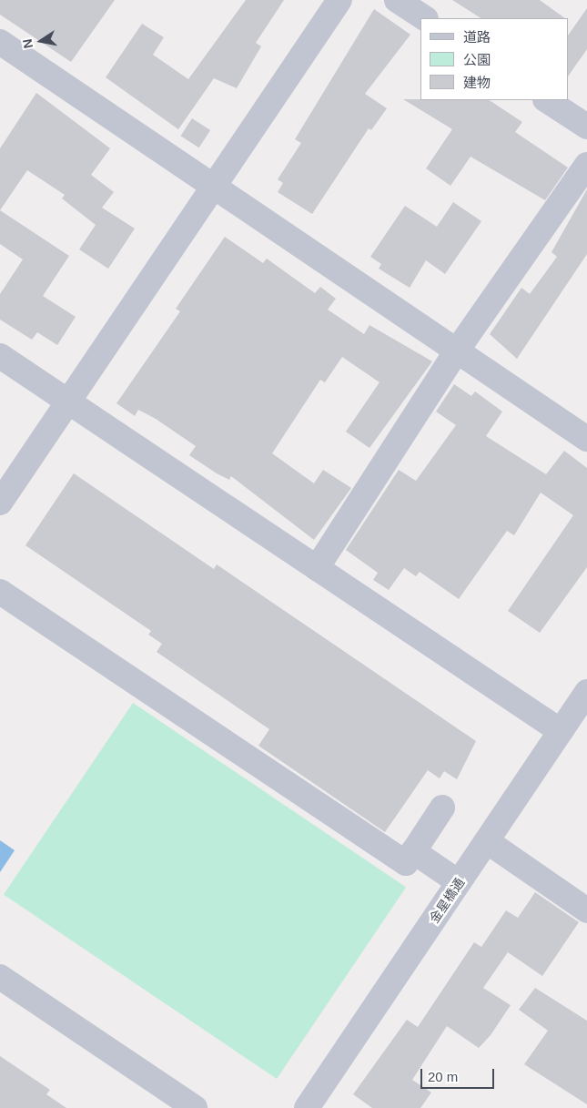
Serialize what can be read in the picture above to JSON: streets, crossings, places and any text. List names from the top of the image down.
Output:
{
  "streets": {
    "street": ["金星橋通"]
  },
  "legend": ["道路", "公園", "建物"],
  "scale_bar": "20 m",
  "north": "left"
}
